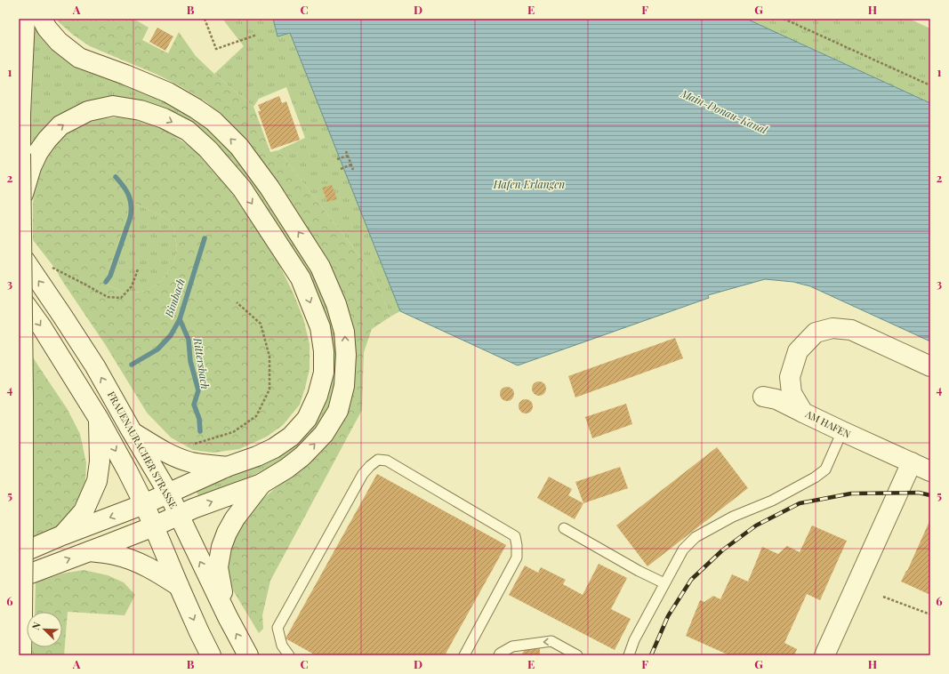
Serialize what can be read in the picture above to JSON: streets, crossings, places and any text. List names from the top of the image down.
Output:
{
  "streets": {
    "main road": ["AM HAFEN", "FRAUENAURACHER STRASSE"]
  },
  "water": [
    "Main-Donau-Kanal",
    "Hafen Erlangen",
    "Bimbach",
    "Rittersbach"
  ],
  "north": "top left",
  "grid": {
    "columns": [
      "A",
      "B",
      "C",
      "D",
      "E",
      "F",
      "G",
      "H"
    ],
    "rows": [
      "1",
      "2",
      "3",
      "4",
      "5",
      "6"
    ]
  }
}
